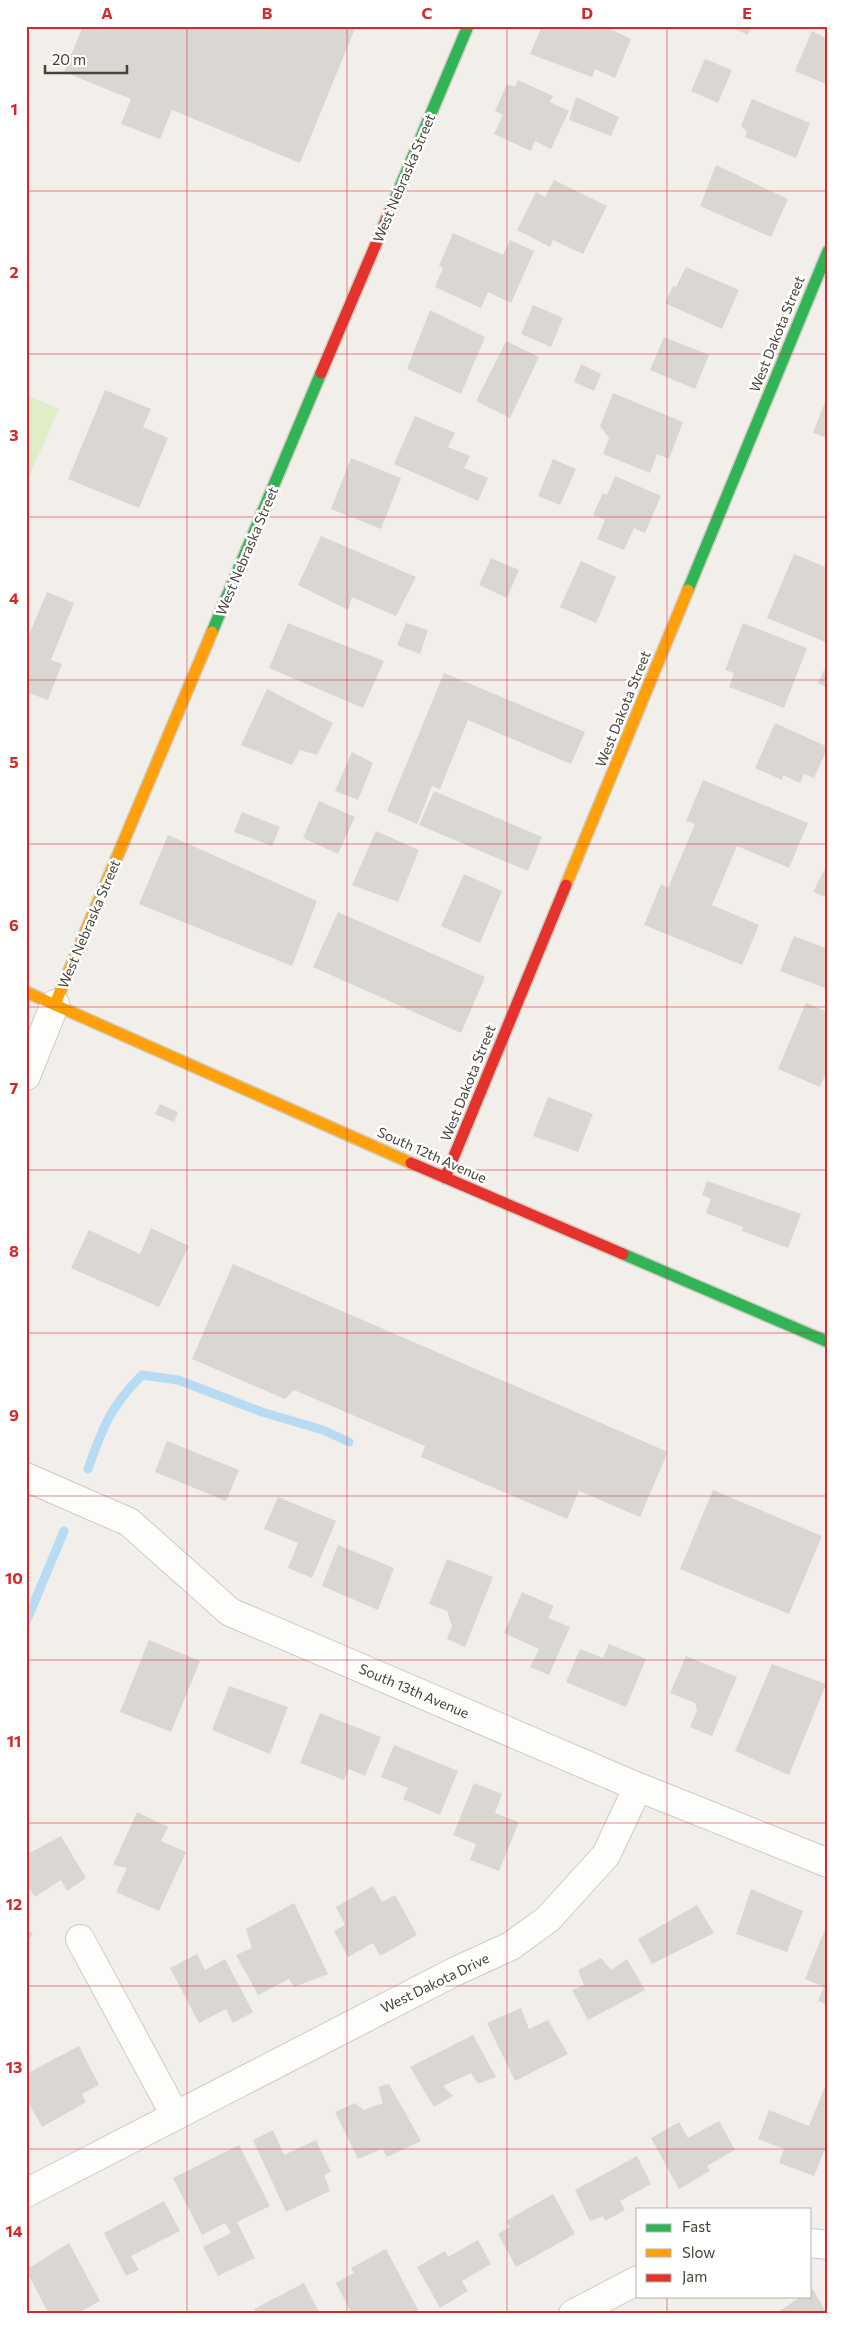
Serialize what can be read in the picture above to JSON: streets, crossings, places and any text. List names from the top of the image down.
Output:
{
  "streets": {
    "street": [
      "West Nebraska Street",
      "West Dakota Street",
      "South 12th Avenue",
      "South 13th Avenue",
      "West Dakota Drive"
    ]
  },
  "crossings": [
    ["West Nebraska Street", "South 12th Avenue"],
    ["West Dakota Street", "South 12th Avenue"],
    ["South 13th Avenue", "West Dakota Drive"]
  ],
  "legend": ["Fast", "Slow", "Jam"],
  "scale_bar": "20 m",
  "grid": {
    "columns": [
      "A",
      "B",
      "C",
      "D",
      "E"
    ],
    "rows": [
      "1",
      "2",
      "3",
      "4",
      "5",
      "6",
      "7",
      "8",
      "9",
      "10",
      "11",
      "12",
      "13",
      "14"
    ]
  }
}
